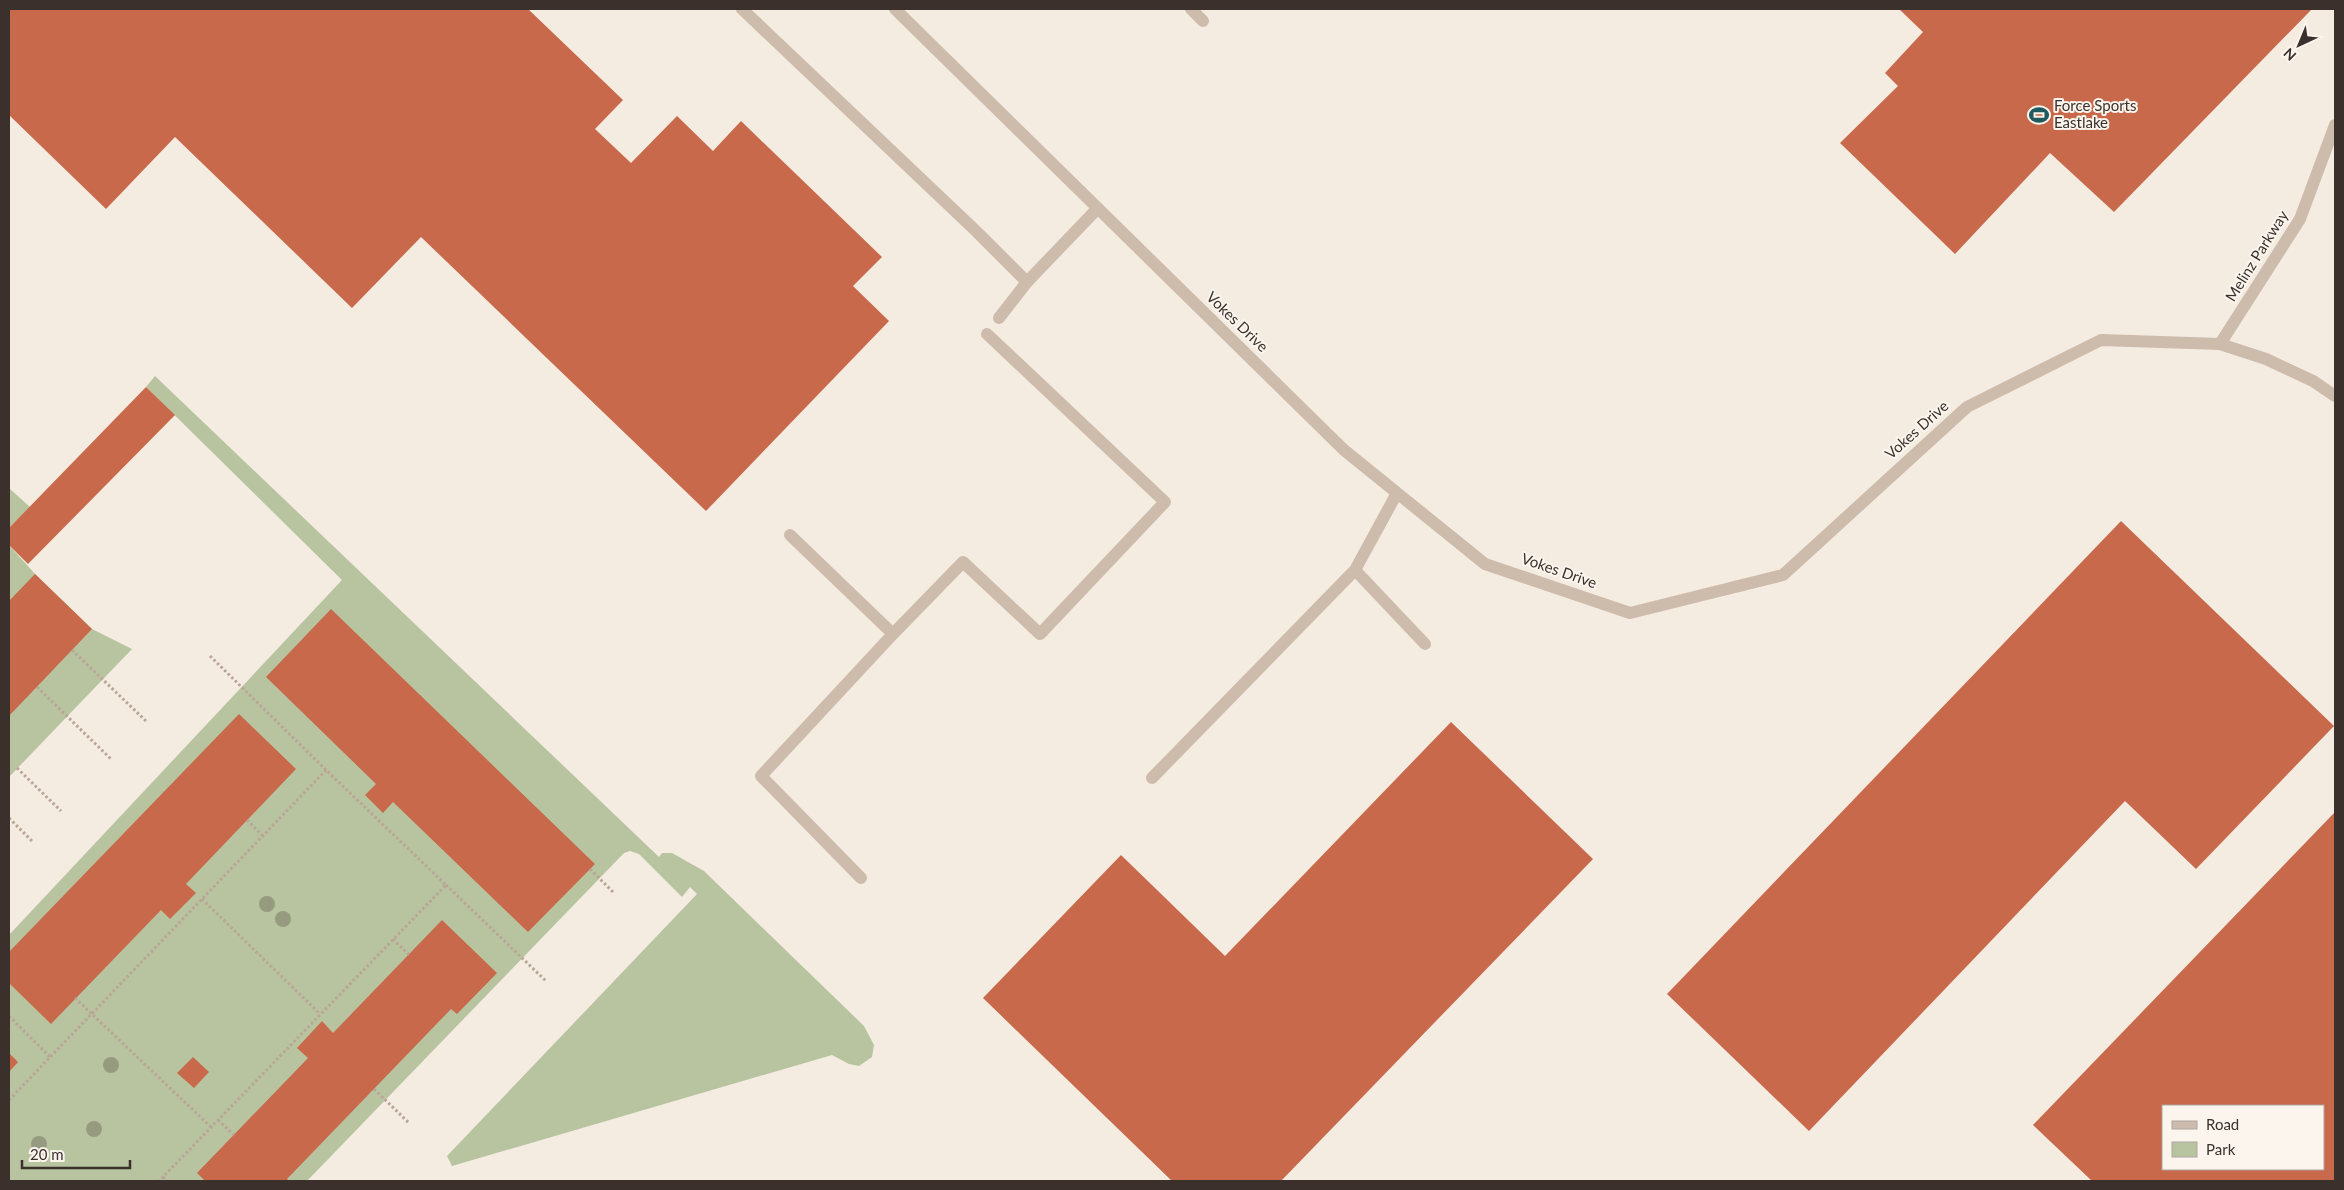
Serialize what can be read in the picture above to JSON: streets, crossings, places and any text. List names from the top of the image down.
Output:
{
  "streets": {
    "street": ["Melinz Parkway", "Vokes Drive"]
  },
  "crossings": [
    ["Melinz Parkway", "Vokes Drive"]
  ],
  "places": {
    "sports": ["Force Sports Eastlake"]
  },
  "legend": ["Road", "Park"],
  "scale_bar": "20 m",
  "north": "bottom left"
}
